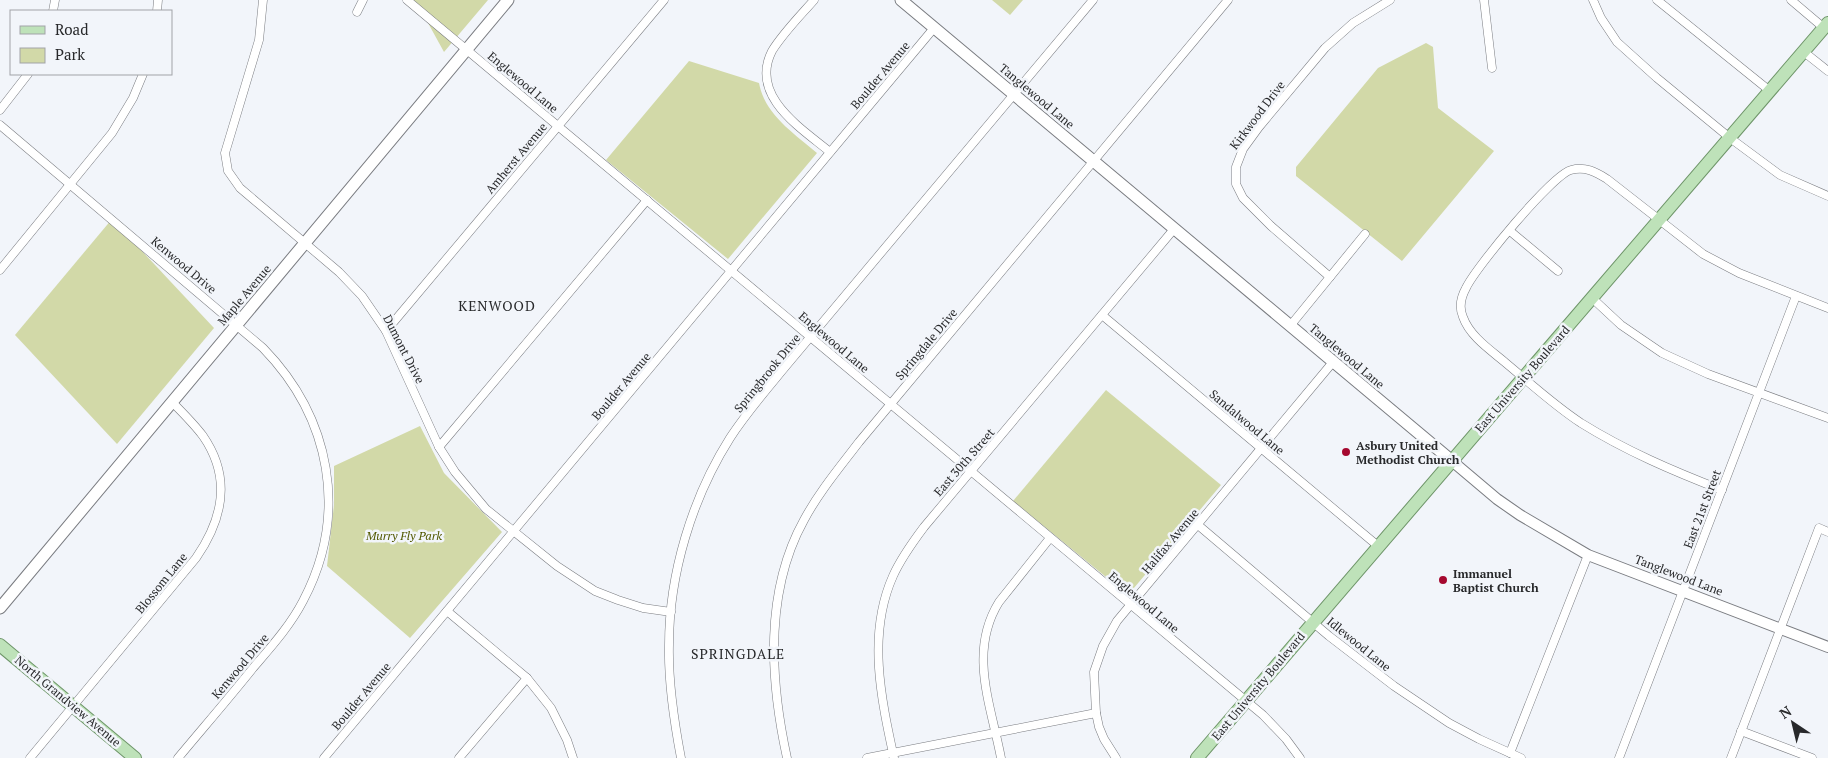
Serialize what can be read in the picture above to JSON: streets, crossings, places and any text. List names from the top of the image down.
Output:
{
  "streets": {
    "main road": [
      "Tanglewood Lane",
      "Maple Avenue",
      "East University Boulevard",
      "North Grandview Avenue"
    ],
    "street": [
      "Boulder Avenue",
      "Englewood Lane",
      "Kirkwood Drive",
      "Amherst Avenue",
      "Kenwood Drive",
      "Springdale Drive",
      "Dumont Drive",
      "Springbrook Drive",
      "Sandalwood Lane",
      "East 30th Street",
      "East 21st Street",
      "Halifax Avenue",
      "Blossom Lane",
      "Idlewood Lane"
    ]
  },
  "crossings": [
    ["Boulder Avenue", "Englewood Lane"],
    ["Boulder Avenue", "Tanglewood Lane"],
    ["Boulder Avenue", "Dumont Drive"],
    ["Englewood Lane", "Amherst Avenue"],
    ["Englewood Lane", "Maple Avenue"],
    ["Englewood Lane", "Springdale Drive"],
    ["Englewood Lane", "Springbrook Drive"],
    ["Englewood Lane", "East University Boulevard"],
    ["Englewood Lane", "East 30th Street"],
    ["Englewood Lane", "Halifax Avenue"],
    ["Tanglewood Lane", "Springdale Drive"],
    ["Tanglewood Lane", "Springbrook Drive"],
    ["Tanglewood Lane", "East University Boulevard"],
    ["Tanglewood Lane", "East 30th Street"],
    ["Tanglewood Lane", "East 21st Street"],
    ["Tanglewood Lane", "Halifax Avenue"],
    ["Amherst Avenue", "Dumont Drive"],
    ["Kenwood Drive", "Maple Avenue"],
    ["Maple Avenue", "Dumont Drive"],
    ["Maple Avenue", "Blossom Lane"],
    ["Dumont Drive", "Springbrook Drive"],
    ["East University Boulevard", "Sandalwood Lane"],
    ["East University Boulevard", "Idlewood Lane"],
    ["Sandalwood Lane", "East 30th Street"],
    ["Sandalwood Lane", "Halifax Avenue"],
    ["Halifax Avenue", "Idlewood Lane"],
    ["Blossom Lane", "North Grandview Avenue"]
  ],
  "districts": ["KENWOOD", "SPRINGDALE"],
  "parks": ["Murry Fly Park"],
  "places": ["Asbury United Methodist Church", "Immanuel Baptist Church"],
  "legend": ["Road", "Park"],
  "north": "top left"
}
